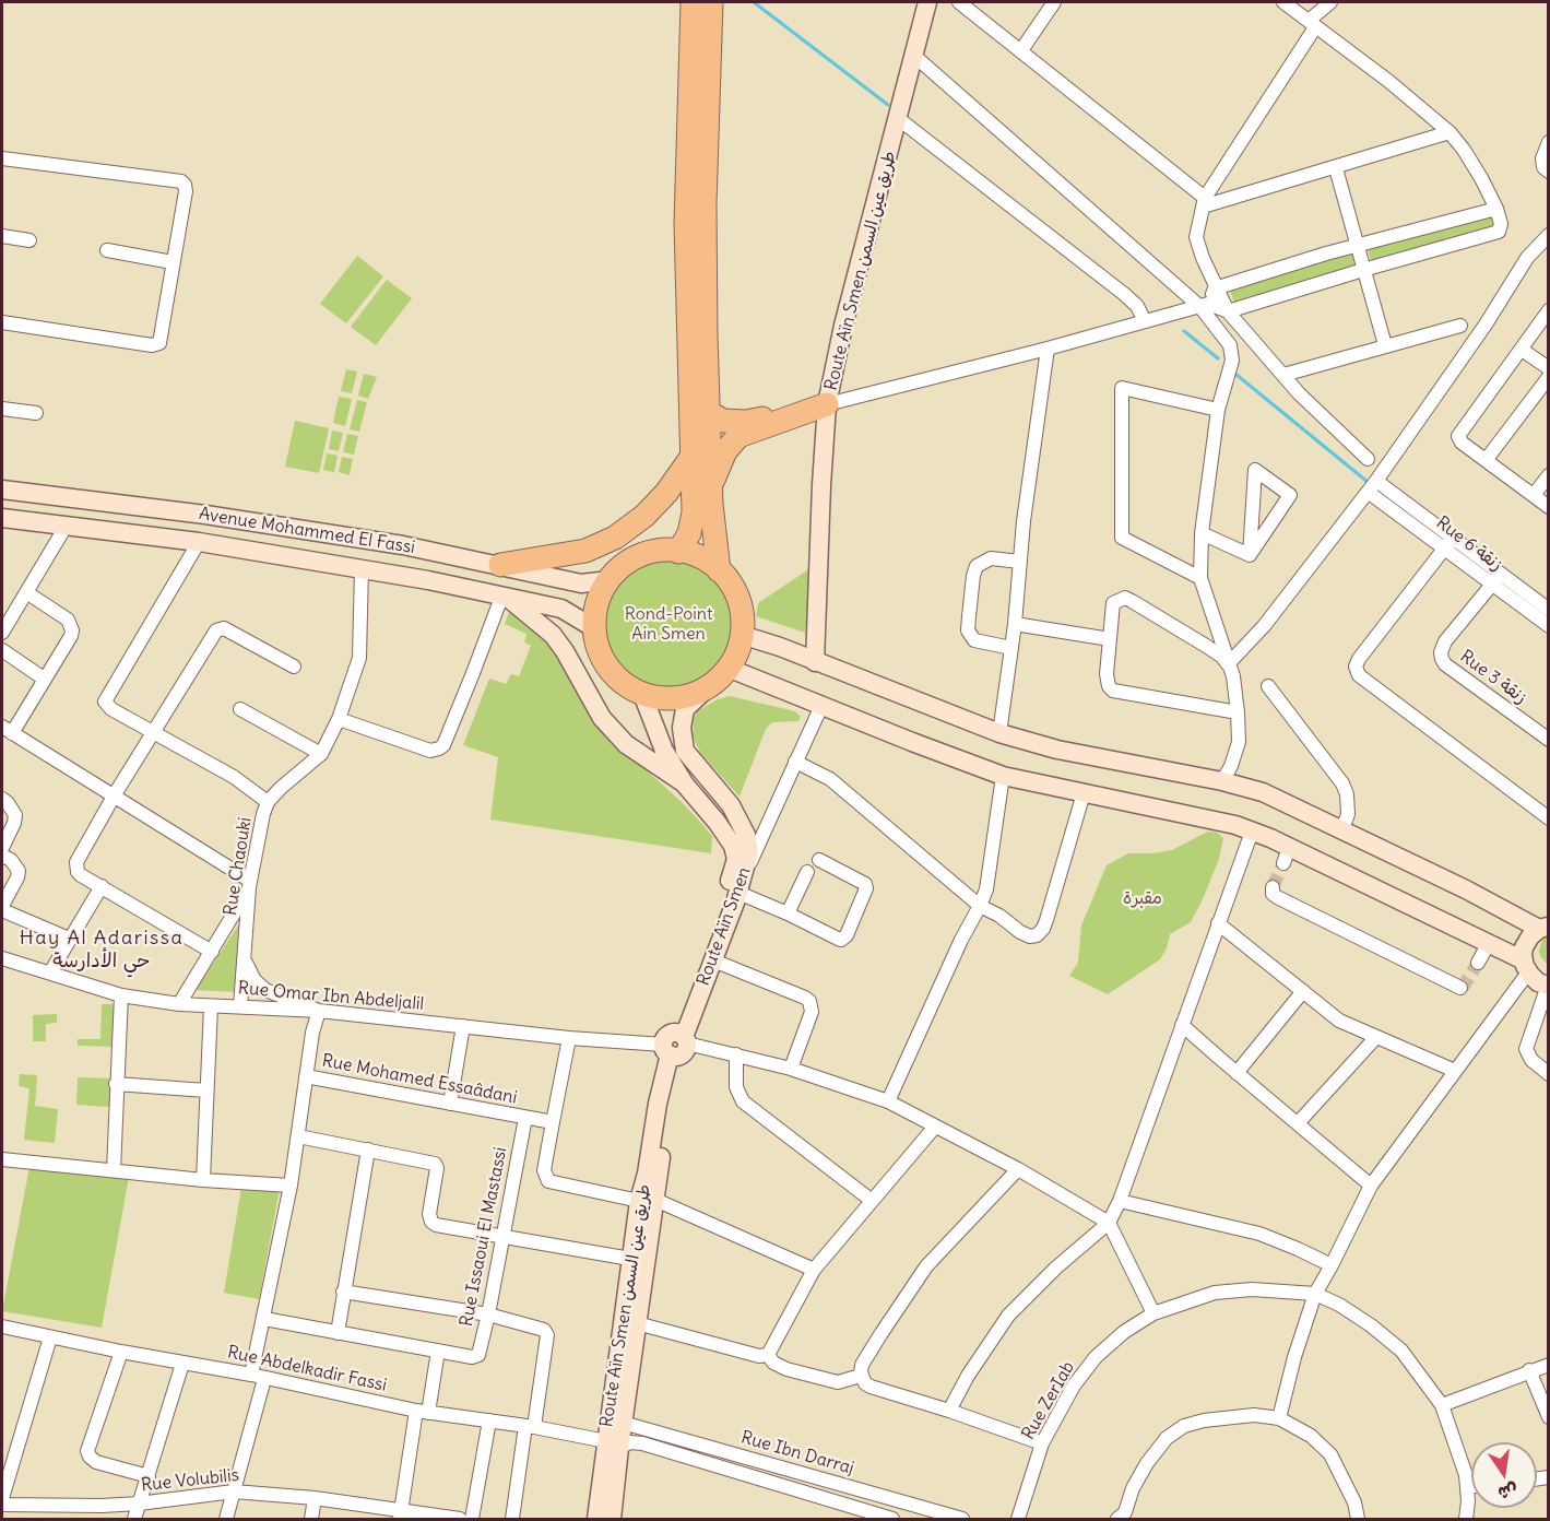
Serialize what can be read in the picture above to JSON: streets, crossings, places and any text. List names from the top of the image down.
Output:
{
  "streets": {
    "main road": ["Route Aïn Smen طريق عين السمن", "Avenue Mohammed El Fassi", "Route Aïn Smen"],
    "street": [
      "Rue 6 زنقة",
      "Rue 3 زنقة",
      "Rue Chaouki",
      "Rue Omar Ibn Abdeljalil",
      "Rue Mohamed Essaâdani",
      "Rue Issaoui El Mastassi",
      "Rue Abdelkadir Fassi",
      "Rue ZerIab",
      "Rue Ibn Darraj",
      "Rue Volubilis"
    ]
  },
  "crossings": [
    ["Route Aïn Smen طريق عين السمن", "Route Aïn Smen"],
    ["Route Aïn Smen طريق عين السمن", "Rue Omar Ibn Abdeljalil"],
    ["Route Aïn Smen طريق عين السمن", "Rue Abdelkadir Fassi"],
    ["Route Aïn Smen طريق عين السمن", "Rue Ibn Darraj"],
    ["Avenue Mohammed El Fassi", "Rue Chaouki"],
    ["Avenue Mohammed El Fassi", "Route Aïn Smen"],
    ["Rue 6 زنقة", "Rue 3 زنقة"],
    ["Rue Chaouki", "Rue Omar Ibn Abdeljalil"],
    ["Route Aïn Smen", "Rue Omar Ibn Abdeljalil"],
    ["Rue Mohamed Essaâdani", "Rue Issaoui El Mastassi"],
    ["Rue Abdelkadir Fassi", "Rue Ibn Darraj"]
  ],
  "districts": ["Hay Al Adarissa حي الأدارسة"],
  "parks": ["Rond-Point Ain Smen", "مقبرة"],
  "north": "bottom"
}
